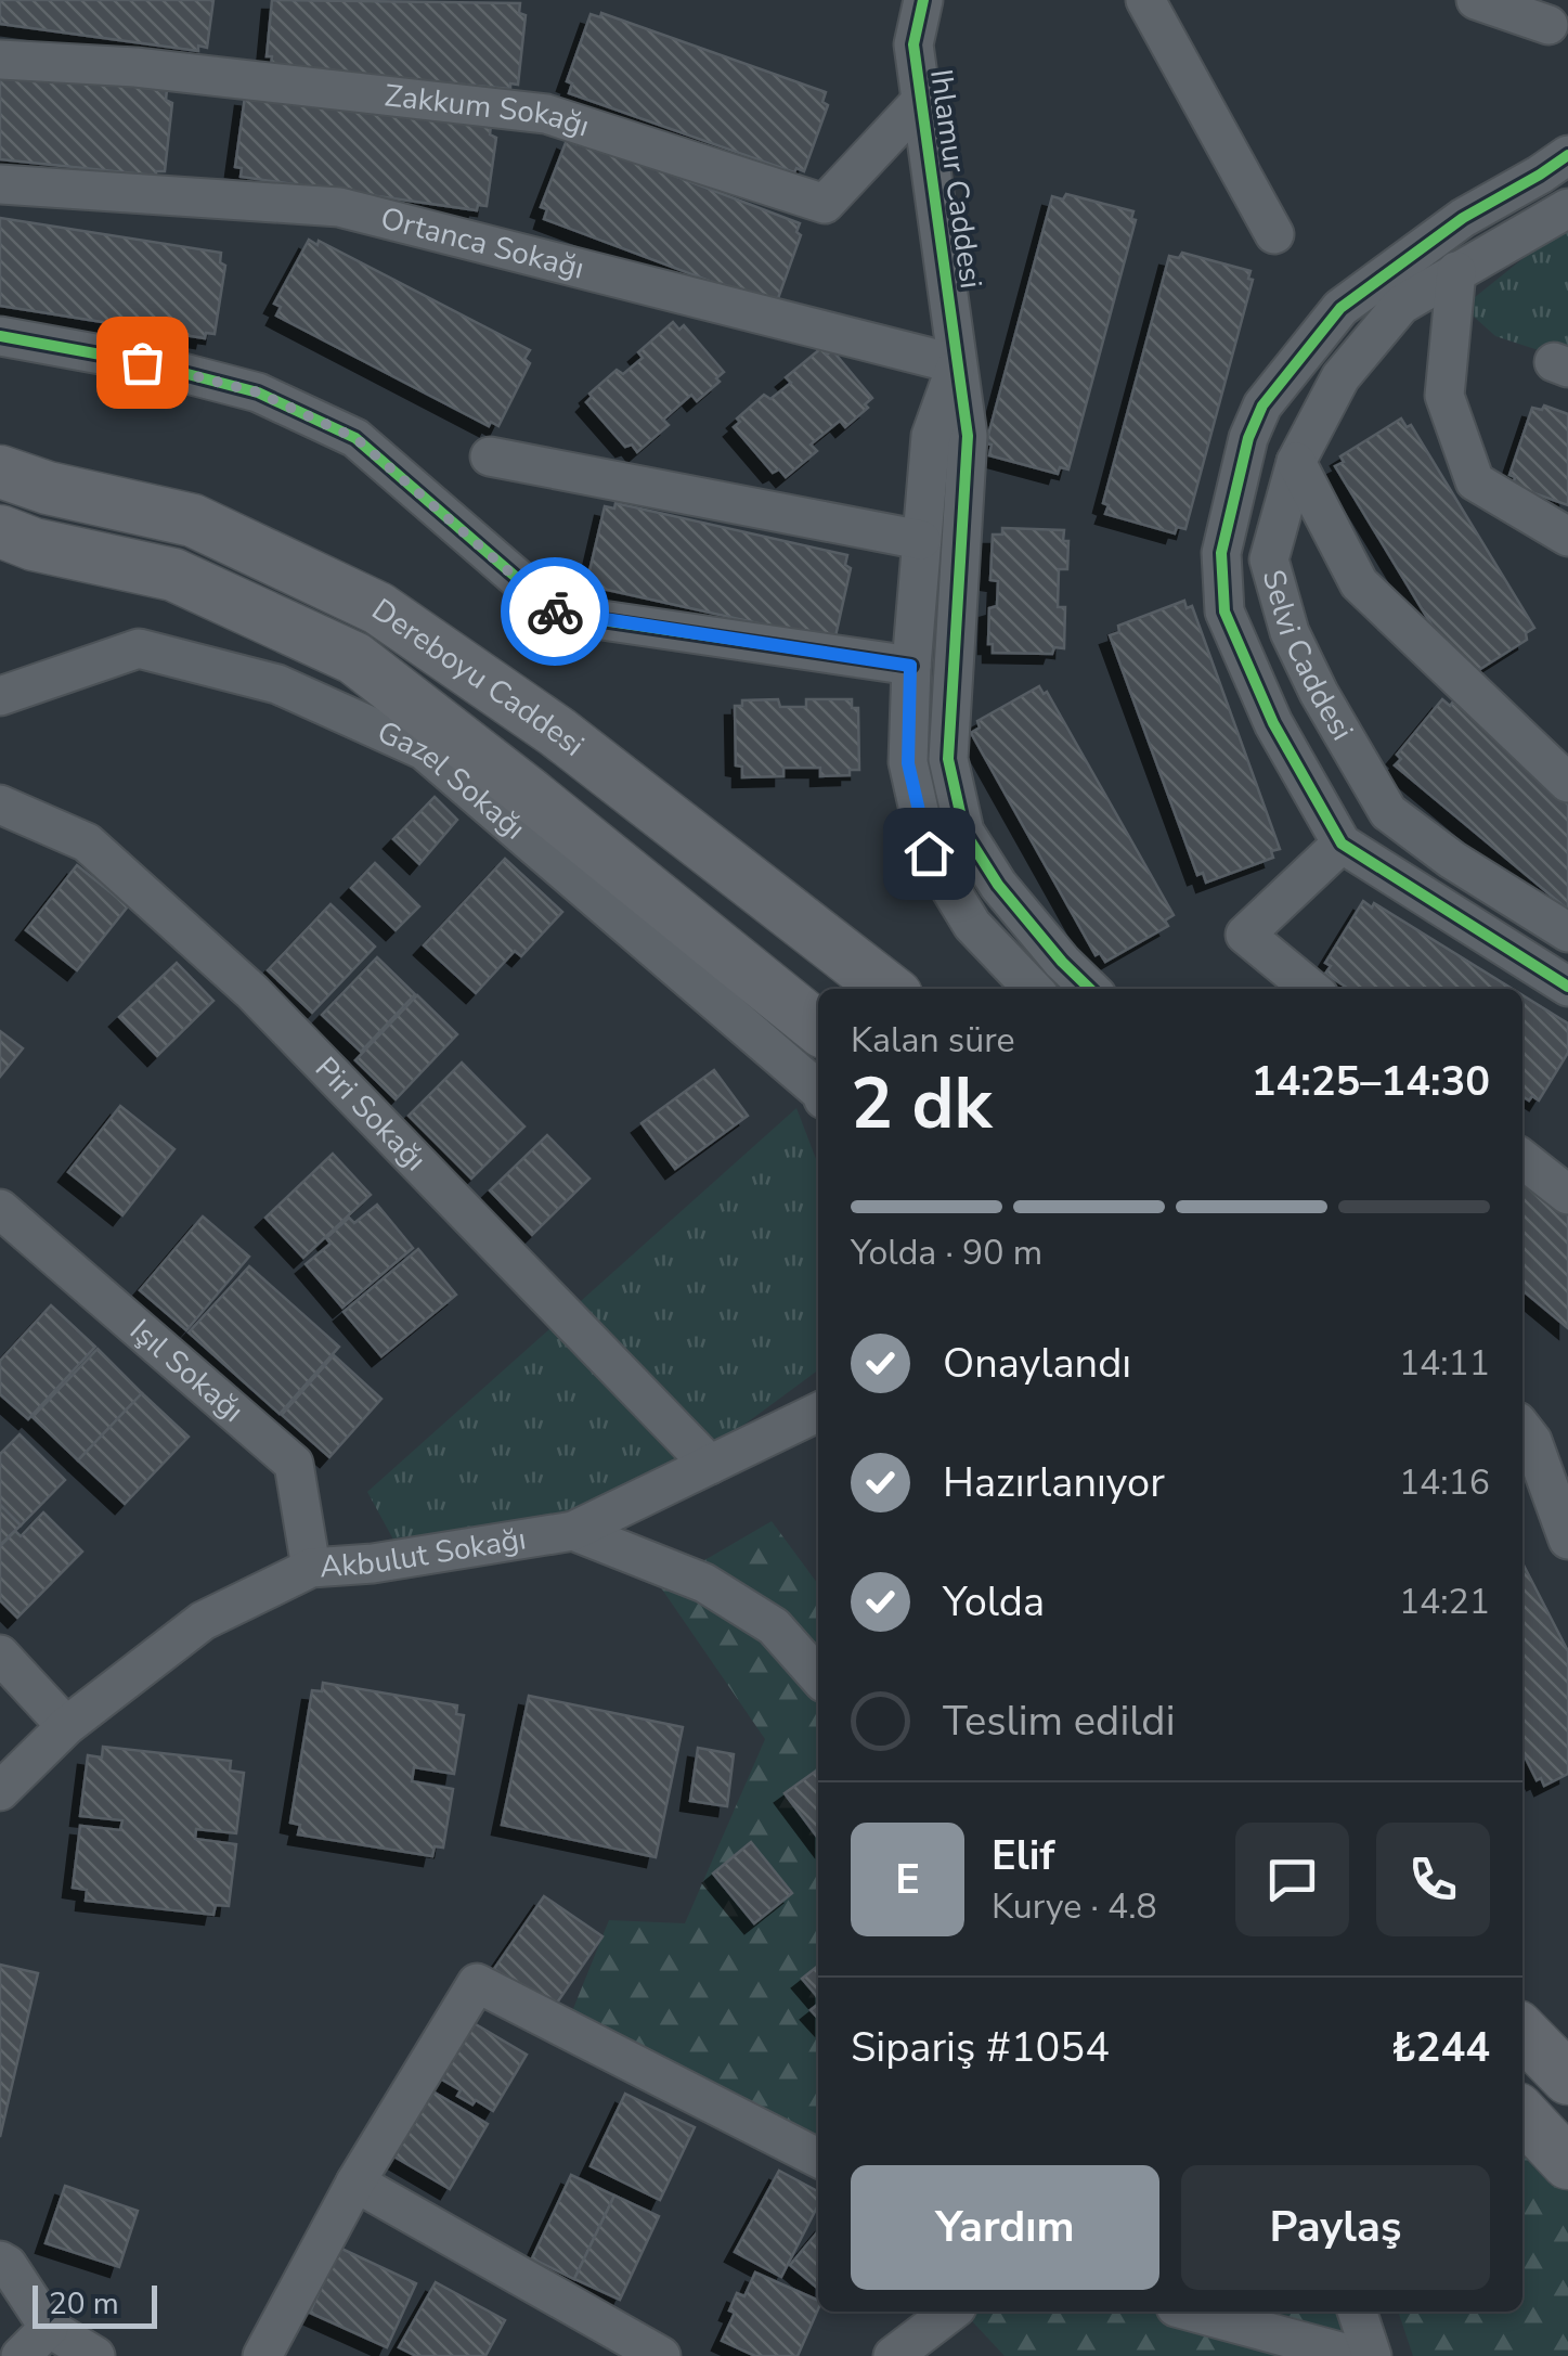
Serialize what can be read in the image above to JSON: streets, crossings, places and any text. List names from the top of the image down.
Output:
{
  "streets": {
    "main road": ["Dereboyu Caddesi"],
    "street": [
      "Zakkum Sokağı",
      "Ihlamur Caddesi",
      "Ortanca Sokağı",
      "Selvi Caddesi",
      "Gazel Sokağı",
      "Piri Sokağı",
      "Işıl Sokağı",
      "Akbulut Sokağı"
    ]
  },
  "crossings": [
    ["Zakkum Sokağı", "Ihlamur Caddesi"],
    ["Ihlamur Caddesi", "Ortanca Sokağı"],
    ["Piri Sokağı", "Akbulut Sokağı"],
    ["Işıl Sokağı", "Akbulut Sokağı"]
  ],
  "scale_bar": "20 m",
  "page": {
    "heading": ["2 dk", "Kalan süre", "14:25–14:30"],
    "panel": [
      "Elif",
      "Kurye · 4.8",
      "Sipariş #1054",
      "₺244"
    ],
    "bar": "Yolda · 90 m",
    "list": [
      ["Onaylandı", "14:11"],
      ["Hazırlanıyor", "14:16"],
      ["Yolda", "14:21"],
      "Teslim edildi"
    ],
    "round": "E",
    "buttons": ["Yardım", "Paylaş"],
    "scale": "20 m"
  }
}
